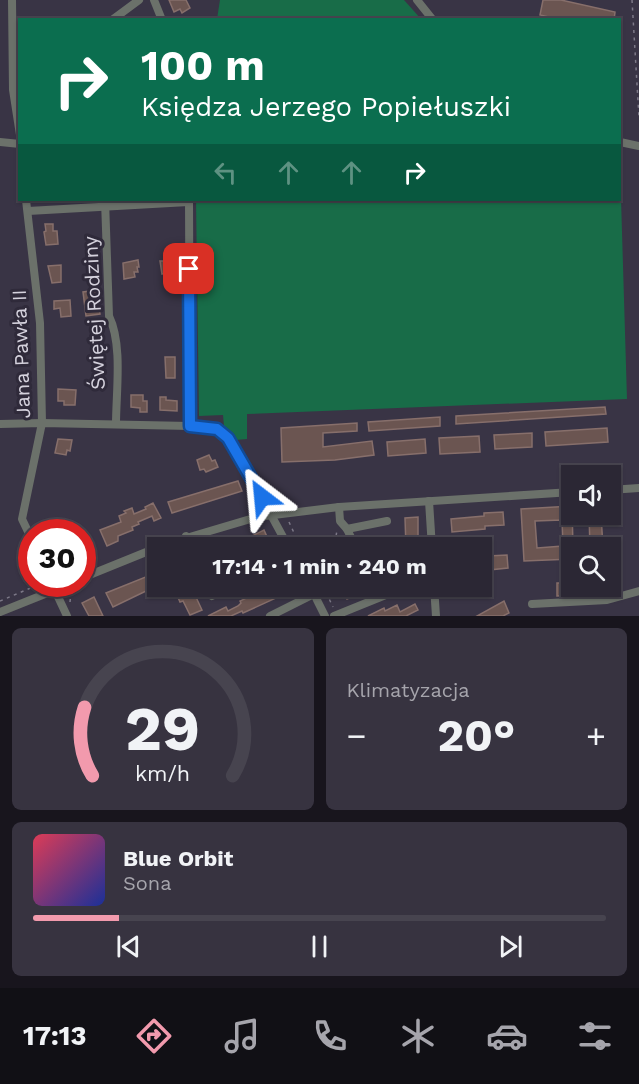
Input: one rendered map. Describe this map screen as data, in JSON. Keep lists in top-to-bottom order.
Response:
{
  "streets": {
    "street": ["Świętej Rodziny", "Jana Pawła II"]
  },
  "page": {
    "turn": ["100 m", "Księdza Jerzego Popiełuszki"],
    "limit": "30",
    "trip": "17:14 · 1 min · 240 m",
    "tile": "Klimatyzacja",
    "heat": ["−", "20°", "+"],
    "song": ["Blue Orbit", "Sona"],
    "tabs": "17:13",
    "gauge": ["29", "km/h"]
  }
}
